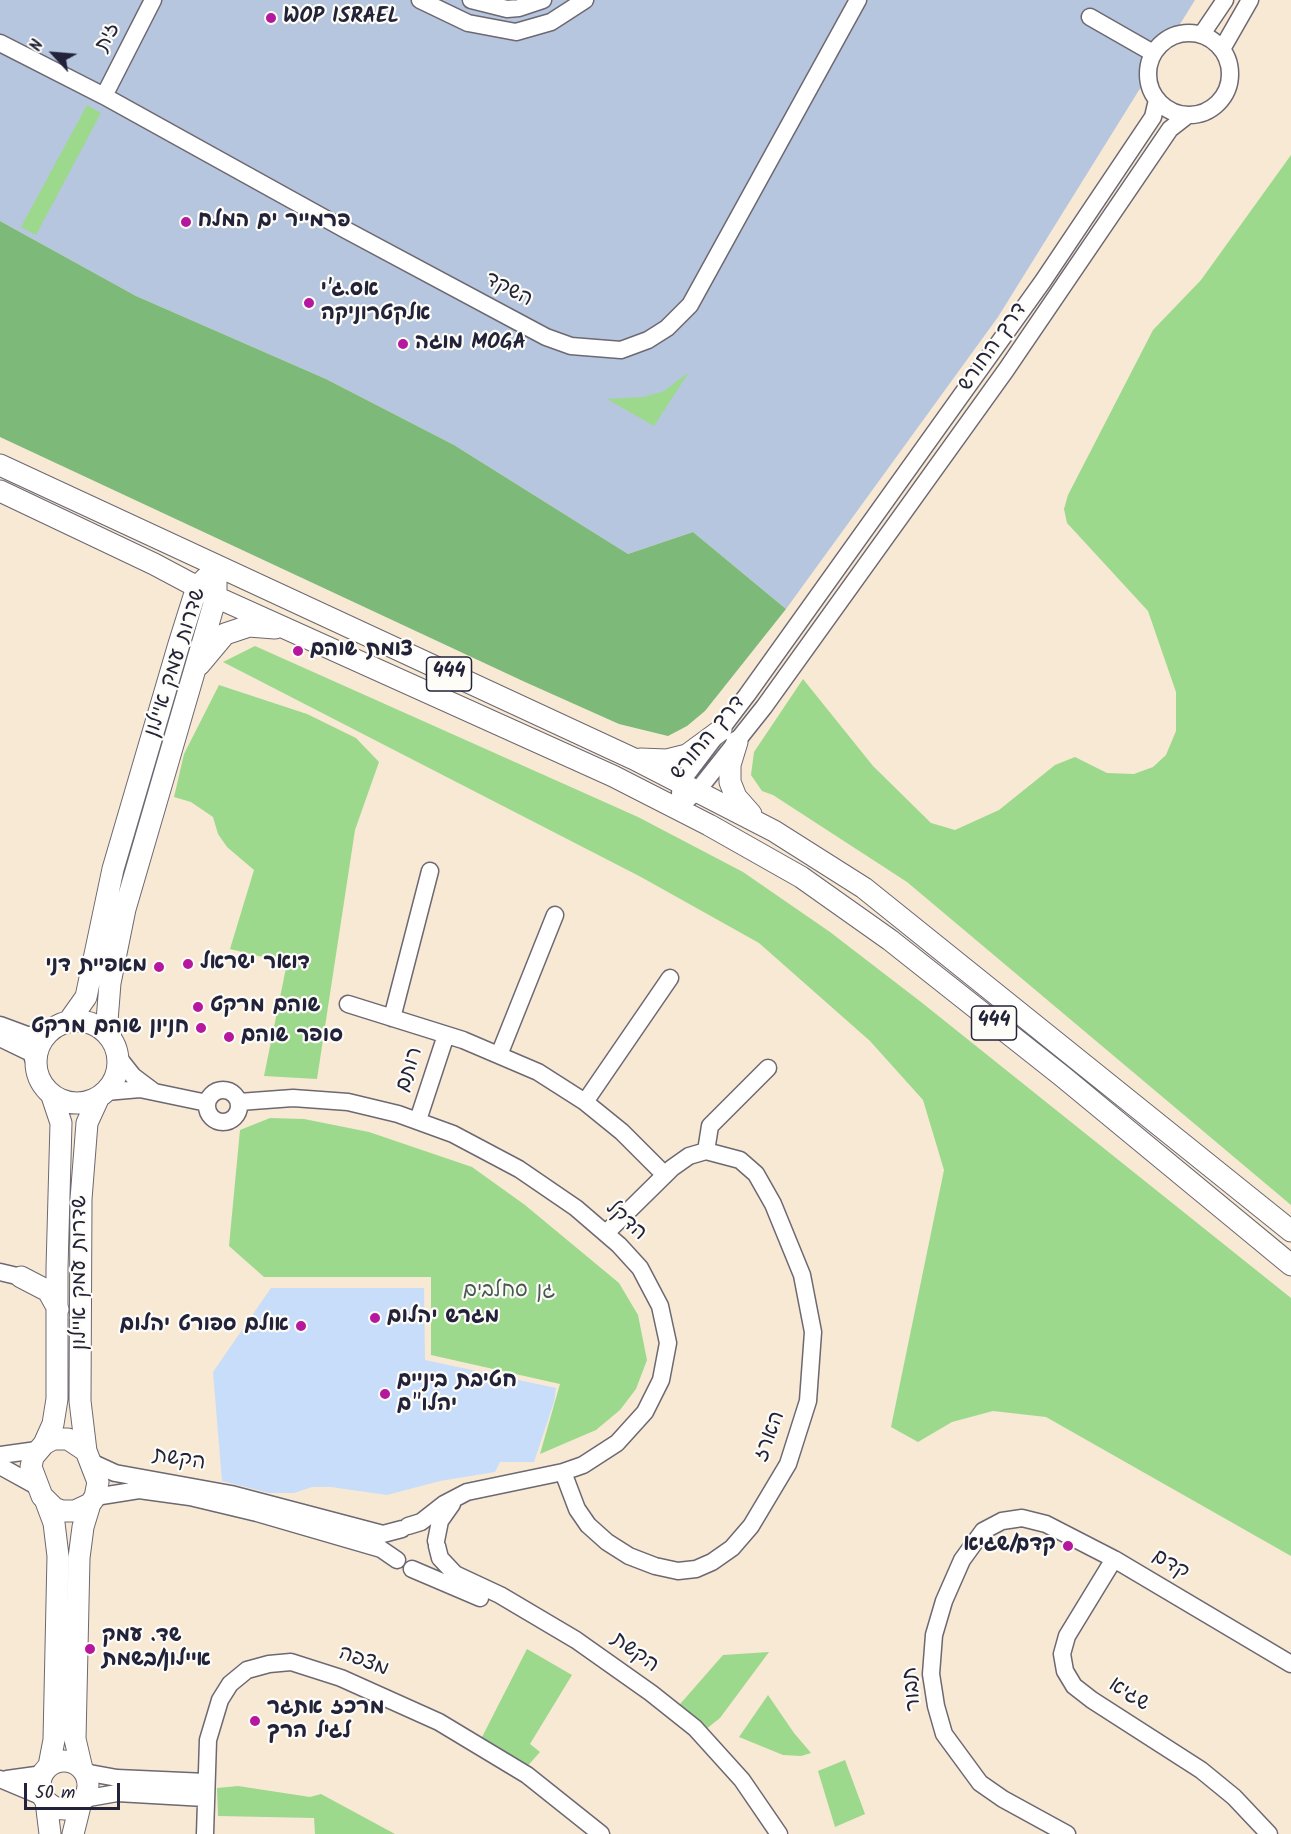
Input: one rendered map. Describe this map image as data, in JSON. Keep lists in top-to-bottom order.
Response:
{
  "streets": {
    "main road": ["שדרות עמק איילון", "444"],
    "street": [
      "זית",
      "השקד",
      "דרך החורש",
      "רותם",
      "הדקל",
      "הארז",
      "הקשת",
      "קדם",
      "מצפה",
      "תבור",
      "שגיא"
    ]
  },
  "crossings": [
    ["זית", "השקד"],
    ["דרך החורש", "444"],
    ["שדרות עמק איילון", "444"],
    ["שדרות עמק איילון", "הקשת"],
    ["רותם", "הדקל"],
    ["הדקל", "הארז"],
    ["הדקל", "הקשת"],
    ["קדם", "תבור"],
    ["קדם", "שגיא"]
  ],
  "parks": ["גן סחלבים"],
  "places": [
    "WOP ISRAEL",
    "פרמייר ים המלח",
    "אס.ג'י אלקטרוניקה",
    "מוגה MOGA",
    "צומת שוהם",
    "דואר ישראל",
    "מאפיית דני",
    "שוהם מרקט",
    "חניון שוהם מרקט",
    "סופר שוהם",
    "מגרש יהלום",
    "אולם ספורט יהלום",
    "חטיבת ביניים יהלו\"ם",
    "קדם/שגיא",
    "שד. עמק איילון/בשמת",
    "מרכז אתגר לגיל הרך"
  ],
  "scale_bar": "50 m",
  "north": "top left"
}
